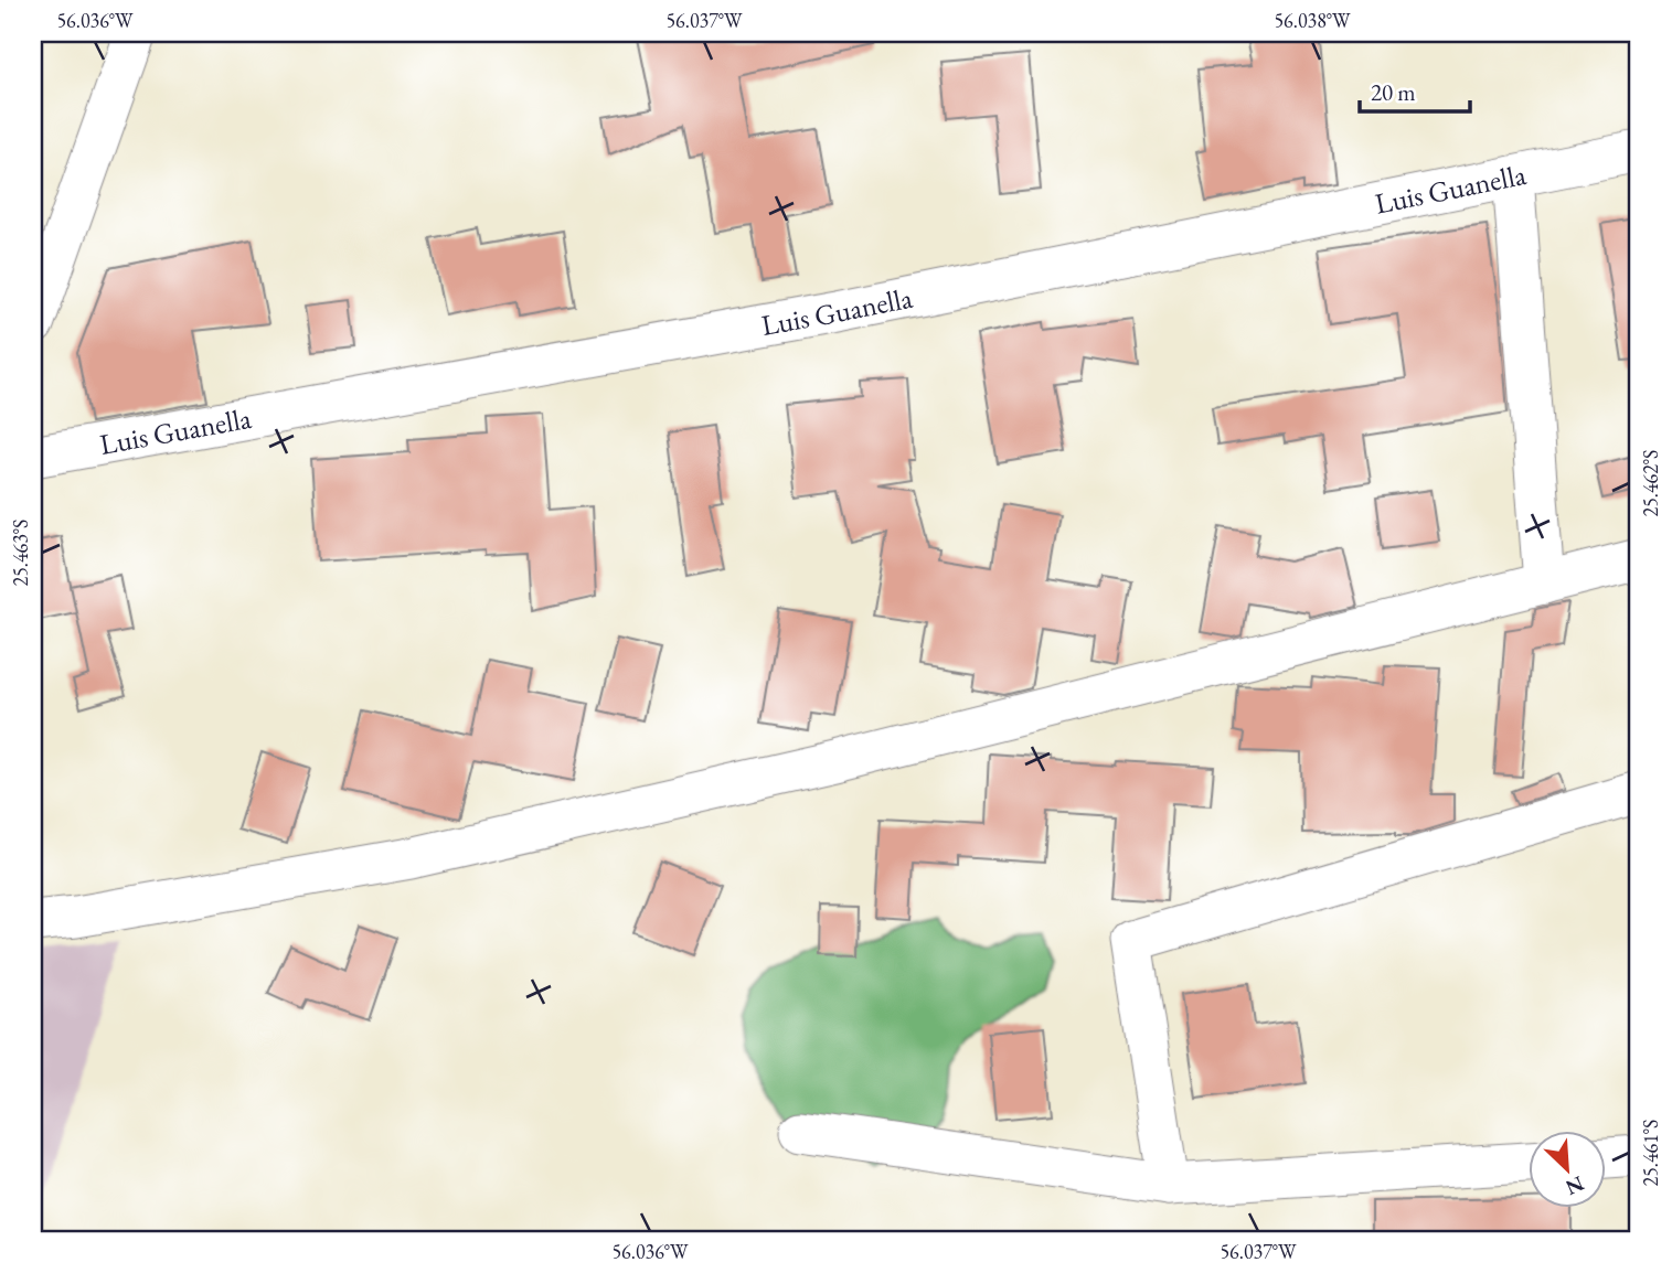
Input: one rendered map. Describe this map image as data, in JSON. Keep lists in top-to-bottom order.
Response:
{
  "streets": {
    "street": ["Luis Guanella"]
  },
  "scale_bar": "20 m",
  "north": "bottom right",
  "coordinates": [
    "56.036°W",
    "56.037°W",
    "56.038°W",
    "25.462°S",
    "25.463°S",
    "25.461°S"
  ]
}
